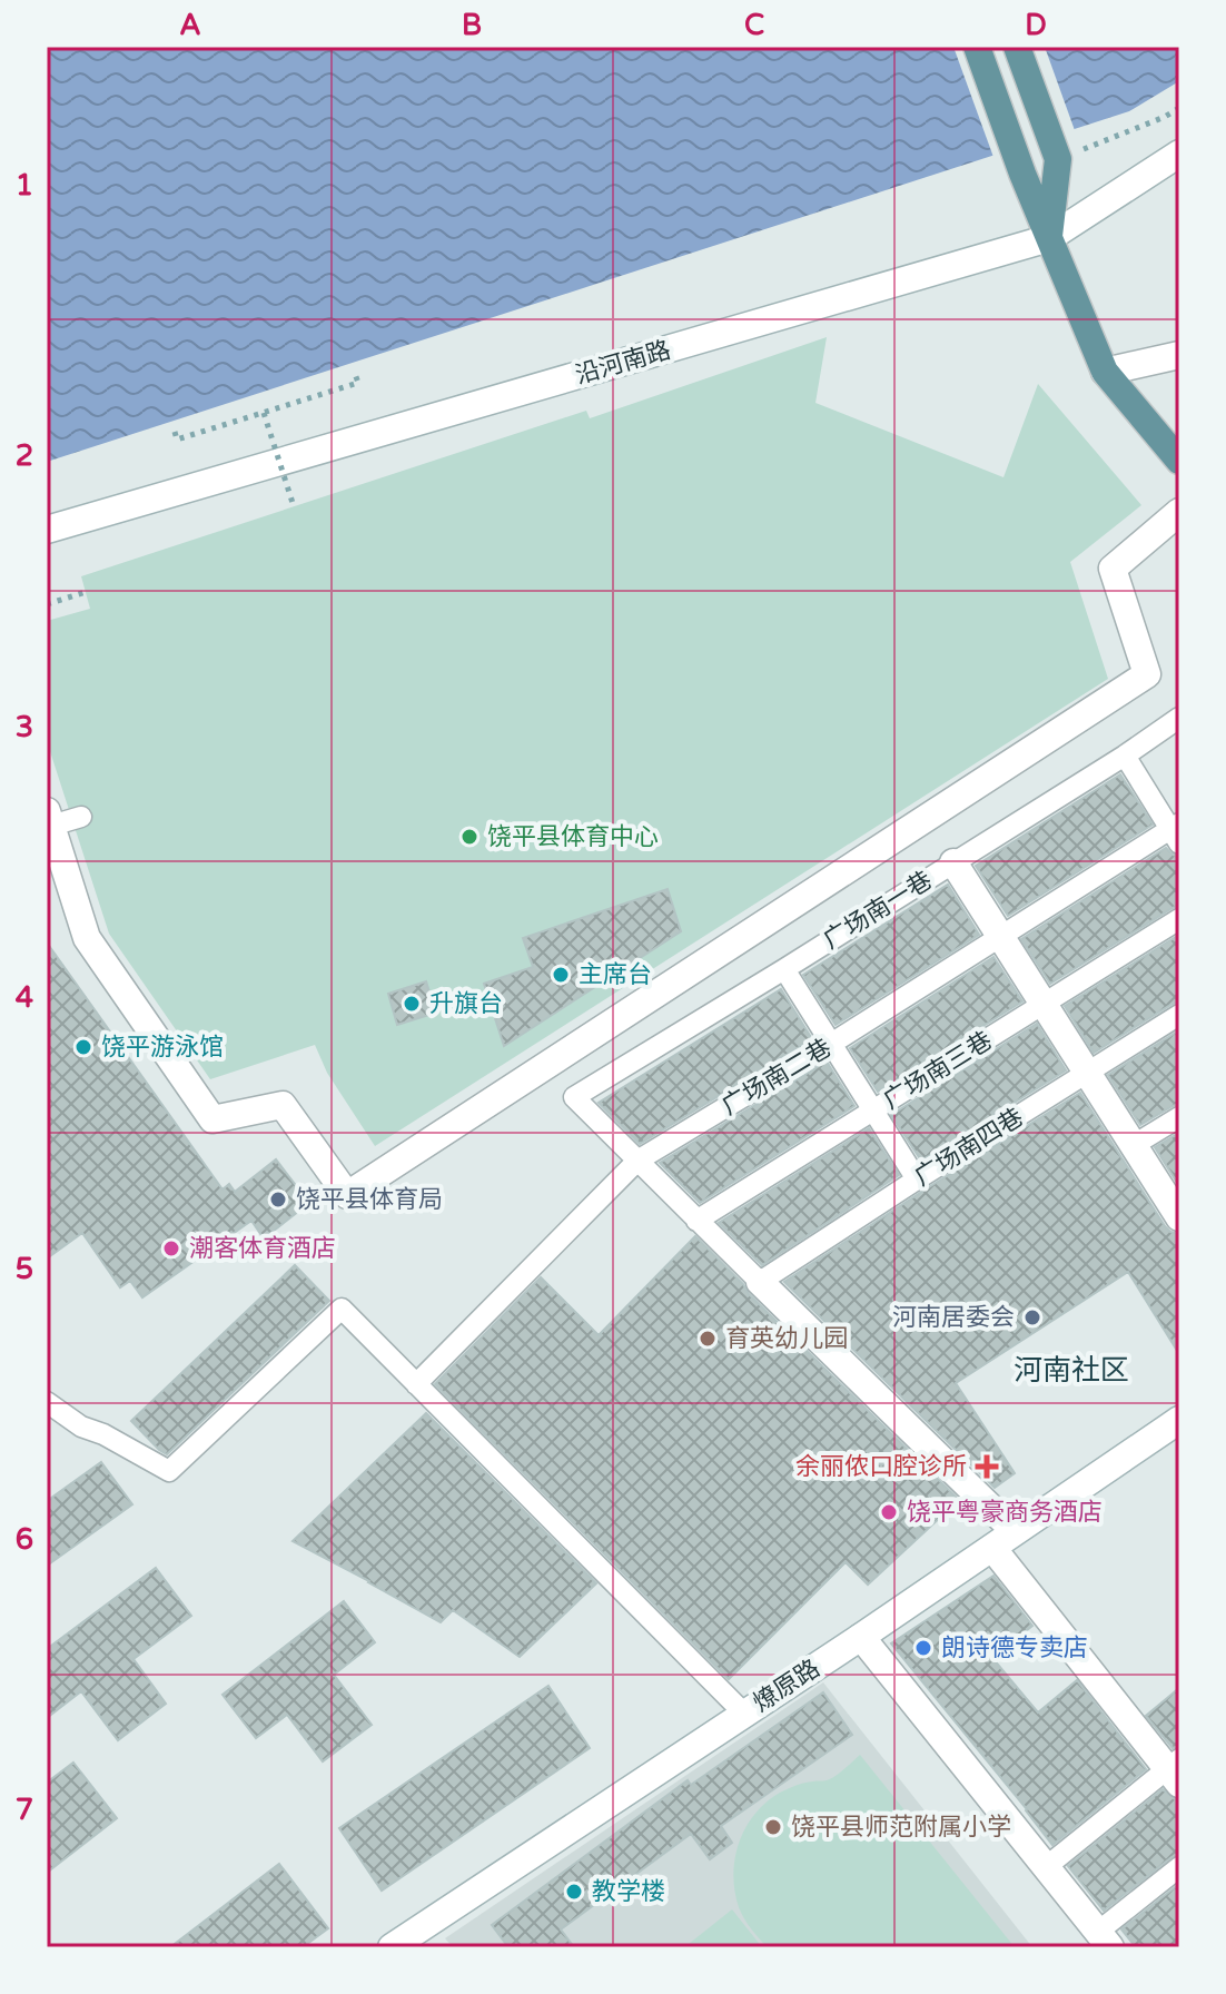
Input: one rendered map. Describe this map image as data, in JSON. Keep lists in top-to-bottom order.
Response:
{
  "streets": {
    "street": ["沿河南路", "燎原路"],
    "lane": [
      "广场南一巷",
      "广场南三巷",
      "广场南二巷",
      "广场南四巷"
    ]
  },
  "crossings": [
    ["广场南一巷", "广场南二巷"]
  ],
  "districts": ["河南社区"],
  "places": {
    "other": [
      "饶平县体育中心",
      "主席台",
      "升旗台",
      "饶平游泳馆",
      "饶平县体育局",
      "潮客体育酒店",
      "河南居委会",
      "育英幼儿园",
      "饶平粤豪商务酒店",
      "朗诗德专卖店",
      "饶平县师范附属小学",
      "教学楼"
    ],
    "health": ["余丽侬口腔诊所"]
  },
  "grid": {
    "columns": [
      "A",
      "B",
      "C",
      "D"
    ],
    "rows": [
      "1",
      "2",
      "3",
      "4",
      "5",
      "6",
      "7"
    ]
  }
}
